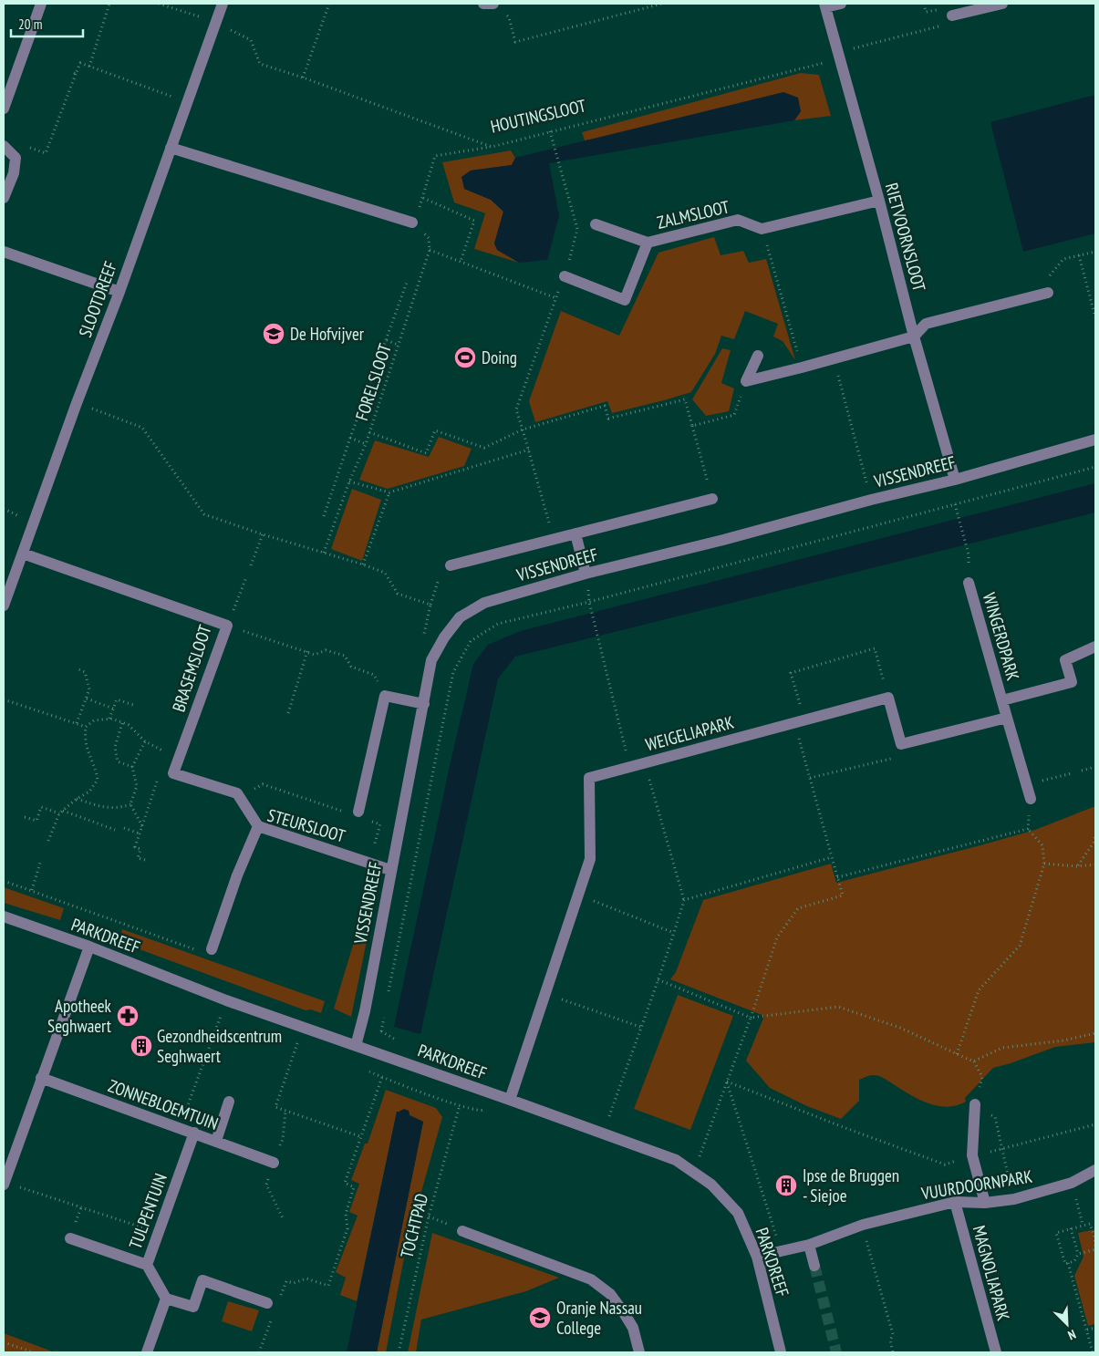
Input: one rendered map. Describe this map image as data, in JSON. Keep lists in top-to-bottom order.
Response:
{
  "streets": {
    "street": [
      "ZALMSLOOT",
      "RIETVOORNSLOOT",
      "SLOOTDREEF",
      "VISSENDREEF",
      "WINGERDPARK",
      "BRASEMSLOOT",
      "WEIGELIAPARK",
      "STEURSLOOT",
      "PARKDREEF",
      "ZONNEBLOEMTUIN",
      "VUURDOORNPARK",
      "TULPENTUIN",
      "MAGNOLIAPARK"
    ],
    "path": ["HOUTINGSLOOT", "FORELSLOOT", "TOCHTPAD"]
  },
  "crossings": [
    ["HOUTINGSLOOT", "RIETVOORNSLOOT"],
    ["HOUTINGSLOOT", "SLOOTDREEF"],
    ["RIETVOORNSLOOT", "VISSENDREEF"],
    ["SLOOTDREEF", "BRASEMSLOOT"],
    ["VISSENDREEF", "STEURSLOOT"],
    ["VISSENDREEF", "PARKDREEF"],
    ["WEIGELIAPARK", "PARKDREEF"],
    ["PARKDREEF", "VUURDOORNPARK"],
    ["ZONNEBLOEMTUIN", "TULPENTUIN"],
    ["VUURDOORNPARK", "MAGNOLIAPARK"]
  ],
  "places": {
    "school or university": ["De Hofvijver", "Oranje Nassau College"],
    "sports": ["Doing"],
    "pharmacy": ["Apotheek Seghwaert"],
    "building": ["Gezondheidscentrum Seghwaert", "Ipse de Bruggen - Siejoe"]
  },
  "scale_bar": "20 m",
  "north": "bottom right"
}
